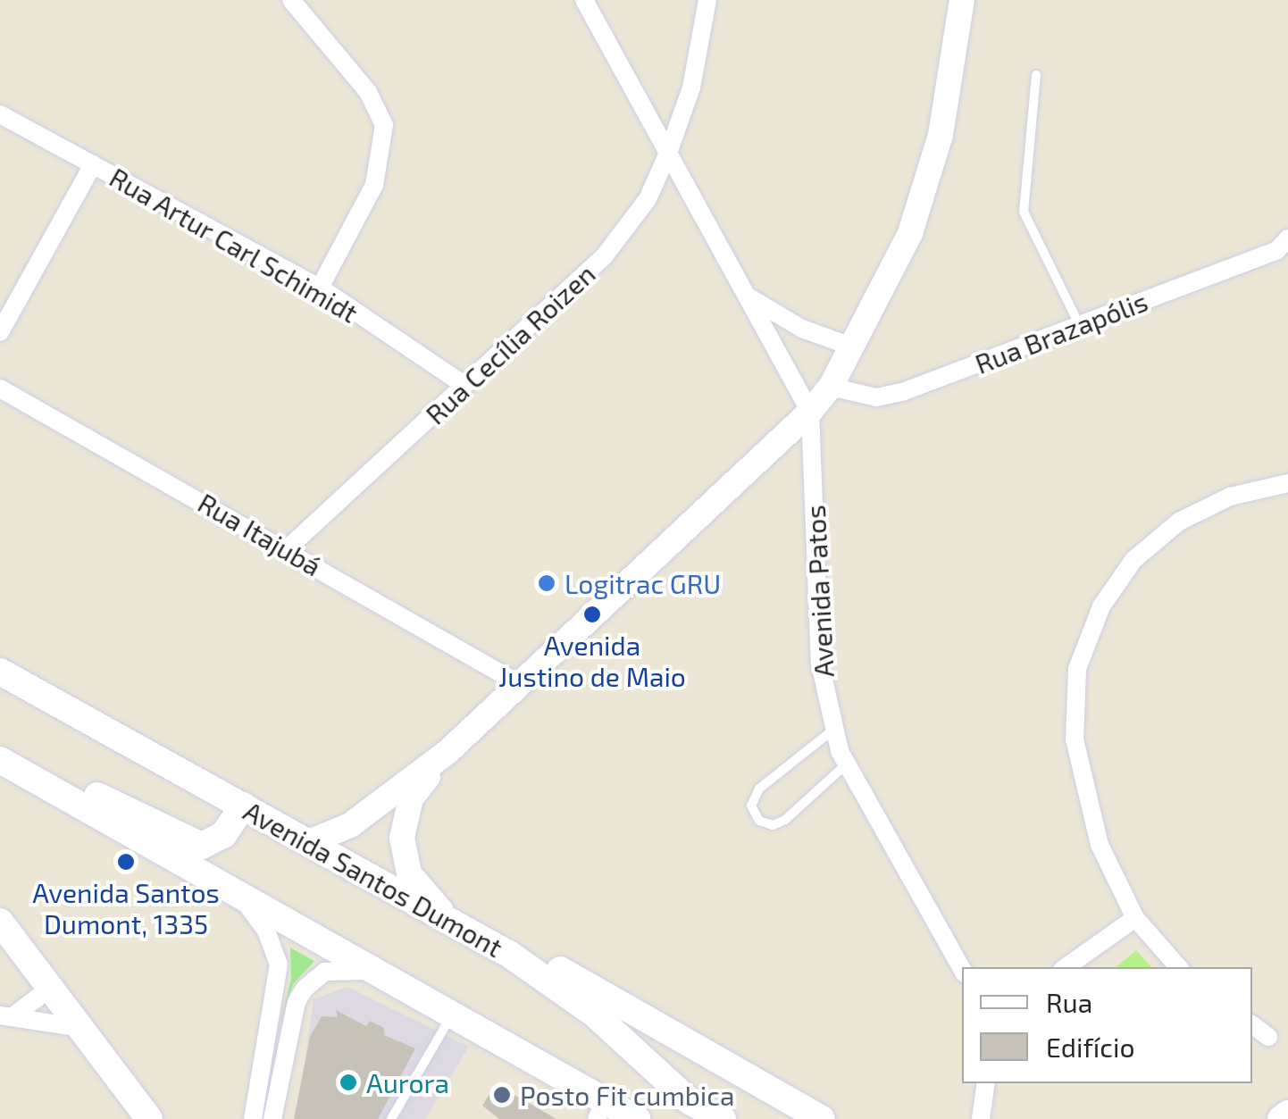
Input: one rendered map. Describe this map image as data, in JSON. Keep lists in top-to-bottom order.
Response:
{
  "streets": {
    "main road": ["Avenida Santos Dumont"],
    "street": [
      "Rua Artur Carl Schimidt",
      "Rua Brazapólis",
      "Rua Cecília Roizen",
      "Rua Itajubá",
      "Avenida Patos"
    ]
  },
  "crossings": [
    ["Rua Artur Carl Schimidt", "Rua Cecília Roizen"],
    ["Rua Cecília Roizen", "Rua Itajubá"],
    ["Rua Cecília Roizen", "Avenida Patos"]
  ],
  "places": [
    "Logitrac GRU",
    "Avenida Justino de Maio",
    "Avenida Santos Dumont, 1335",
    "Aurora",
    "Posto Fit cumbica"
  ],
  "legend": ["Rua", "Edifício"]
}
